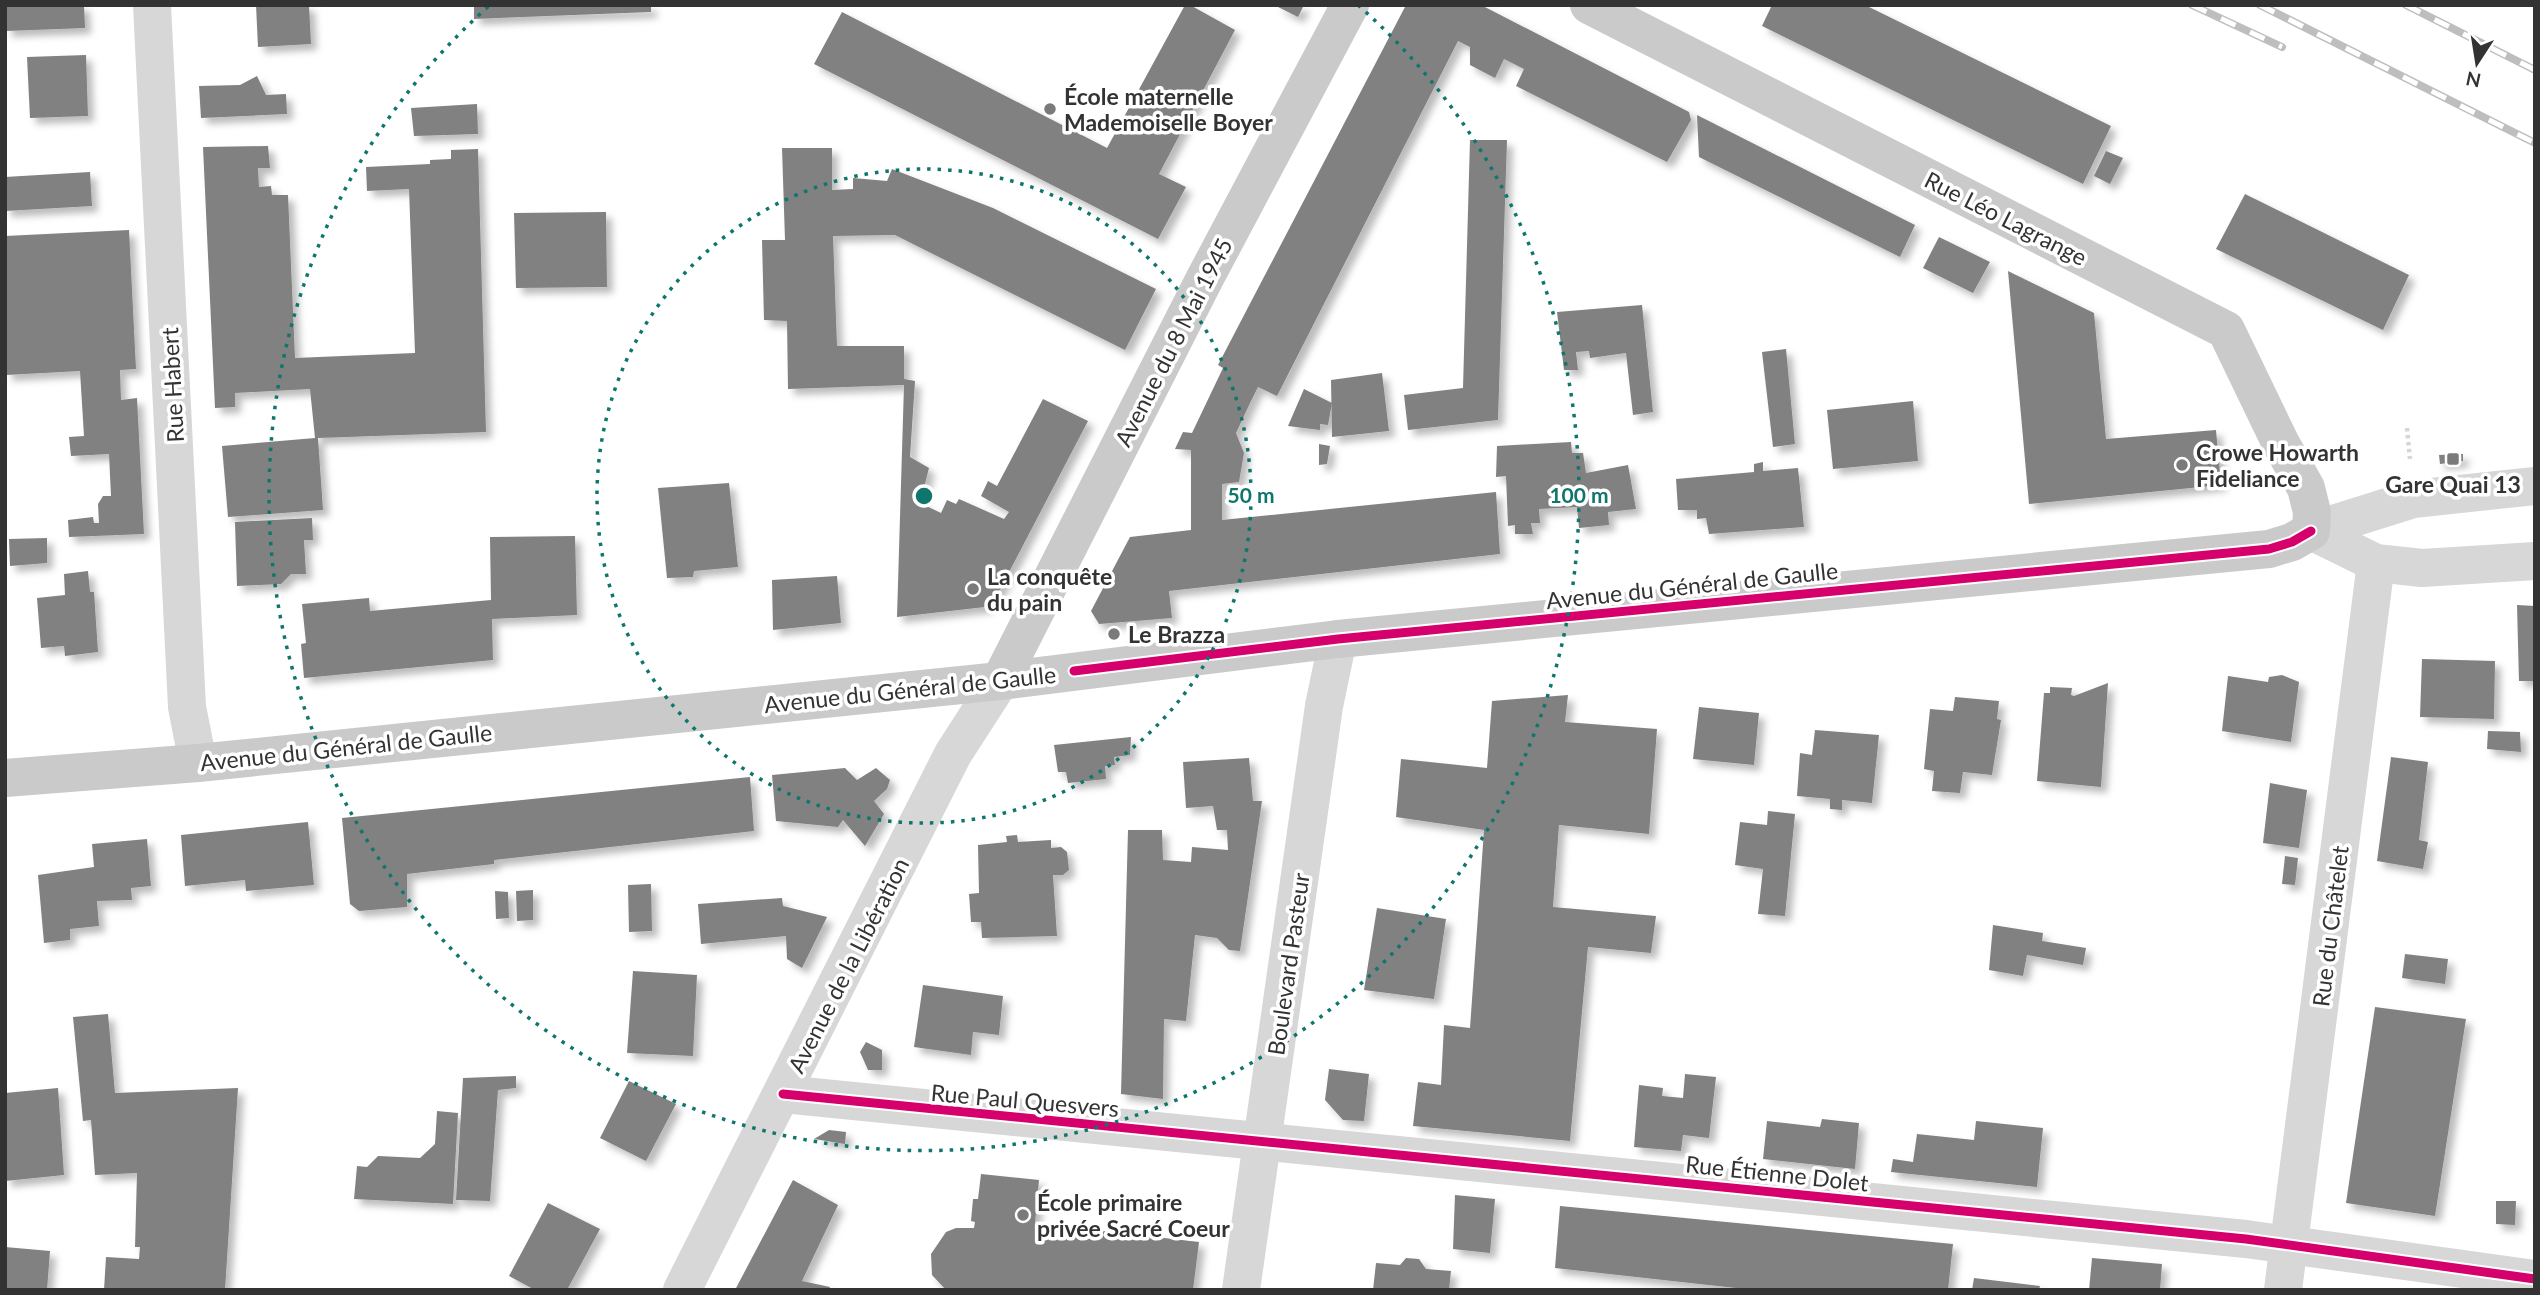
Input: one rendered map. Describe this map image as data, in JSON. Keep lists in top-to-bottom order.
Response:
{
  "streets": {
    "main road": ["Rue Léo Lagrange", "Avenue du 8 Mai 1945", "Avenue du Général de Gaulle"],
    "street": [
      "Rue Habert",
      "Rue du Châtelet",
      "Boulevard Pasteur",
      "Avenue de la Libération",
      "Rue Paul Quesvers",
      "Rue Étienne Dolet"
    ]
  },
  "crossings": [
    ["Rue Léo Lagrange", "Avenue du Général de Gaulle"],
    ["Avenue du 8 Mai 1945", "Avenue du Général de Gaulle"],
    ["Avenue du 8 Mai 1945", "Avenue de la Libération"],
    ["Rue Habert", "Avenue du Général de Gaulle"],
    ["Avenue du Général de Gaulle", "Boulevard Pasteur"],
    ["Avenue du Général de Gaulle", "Avenue de la Libération"],
    ["Rue du Châtelet", "Rue Étienne Dolet"],
    ["Boulevard Pasteur", "Rue Paul Quesvers"],
    ["Boulevard Pasteur", "Rue Étienne Dolet"],
    ["Avenue de la Libération", "Rue Paul Quesvers"],
    ["Rue Paul Quesvers", "Rue Étienne Dolet"]
  ],
  "places": {
    "other": [
      "École maternelle Mademoiselle Boyer",
      "Crowe Howarth Fideliance",
      "La conquête du pain",
      "Le Brazza",
      "École primaire privée Sacré Coeur"
    ],
    "transit": ["Gare Quai 13"]
  },
  "north": "bottom",
  "rings": ["50 m", "100 m"]
}
